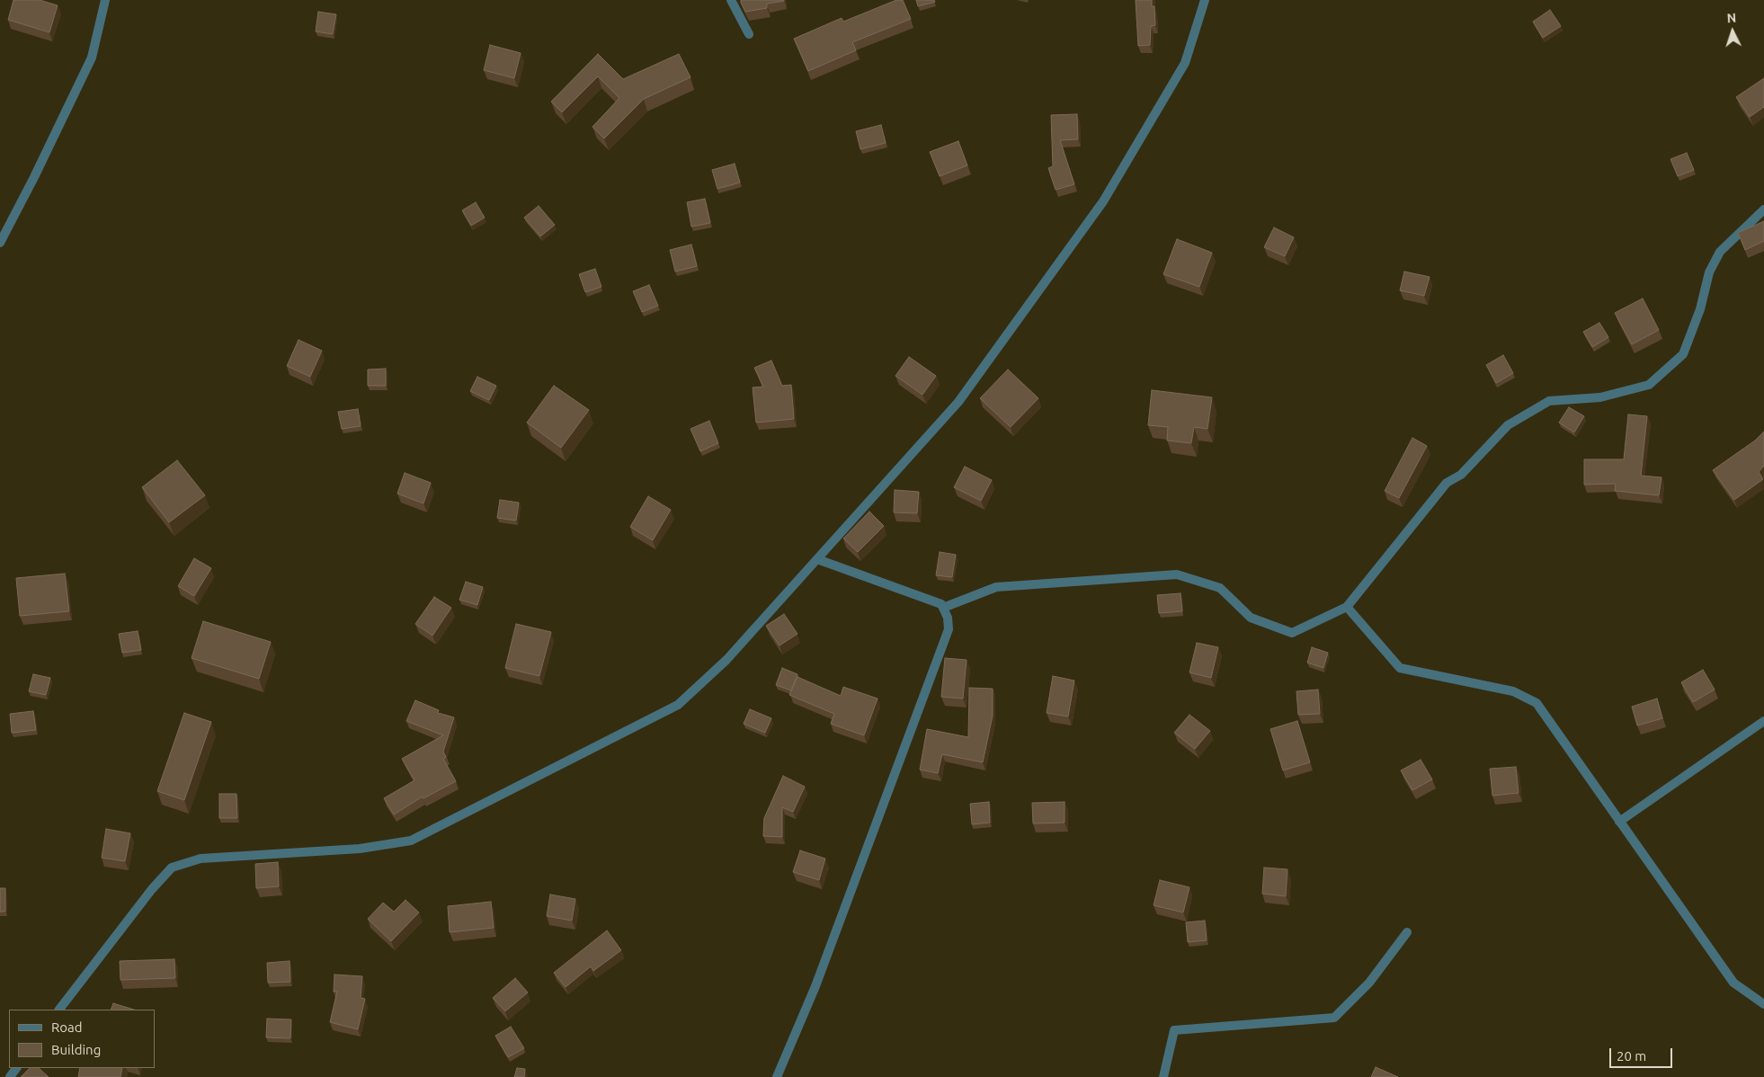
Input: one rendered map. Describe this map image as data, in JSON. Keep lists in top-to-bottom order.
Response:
{
  "legend": ["Road", "Building"],
  "scale_bar": "20 m",
  "north": "top"
}
